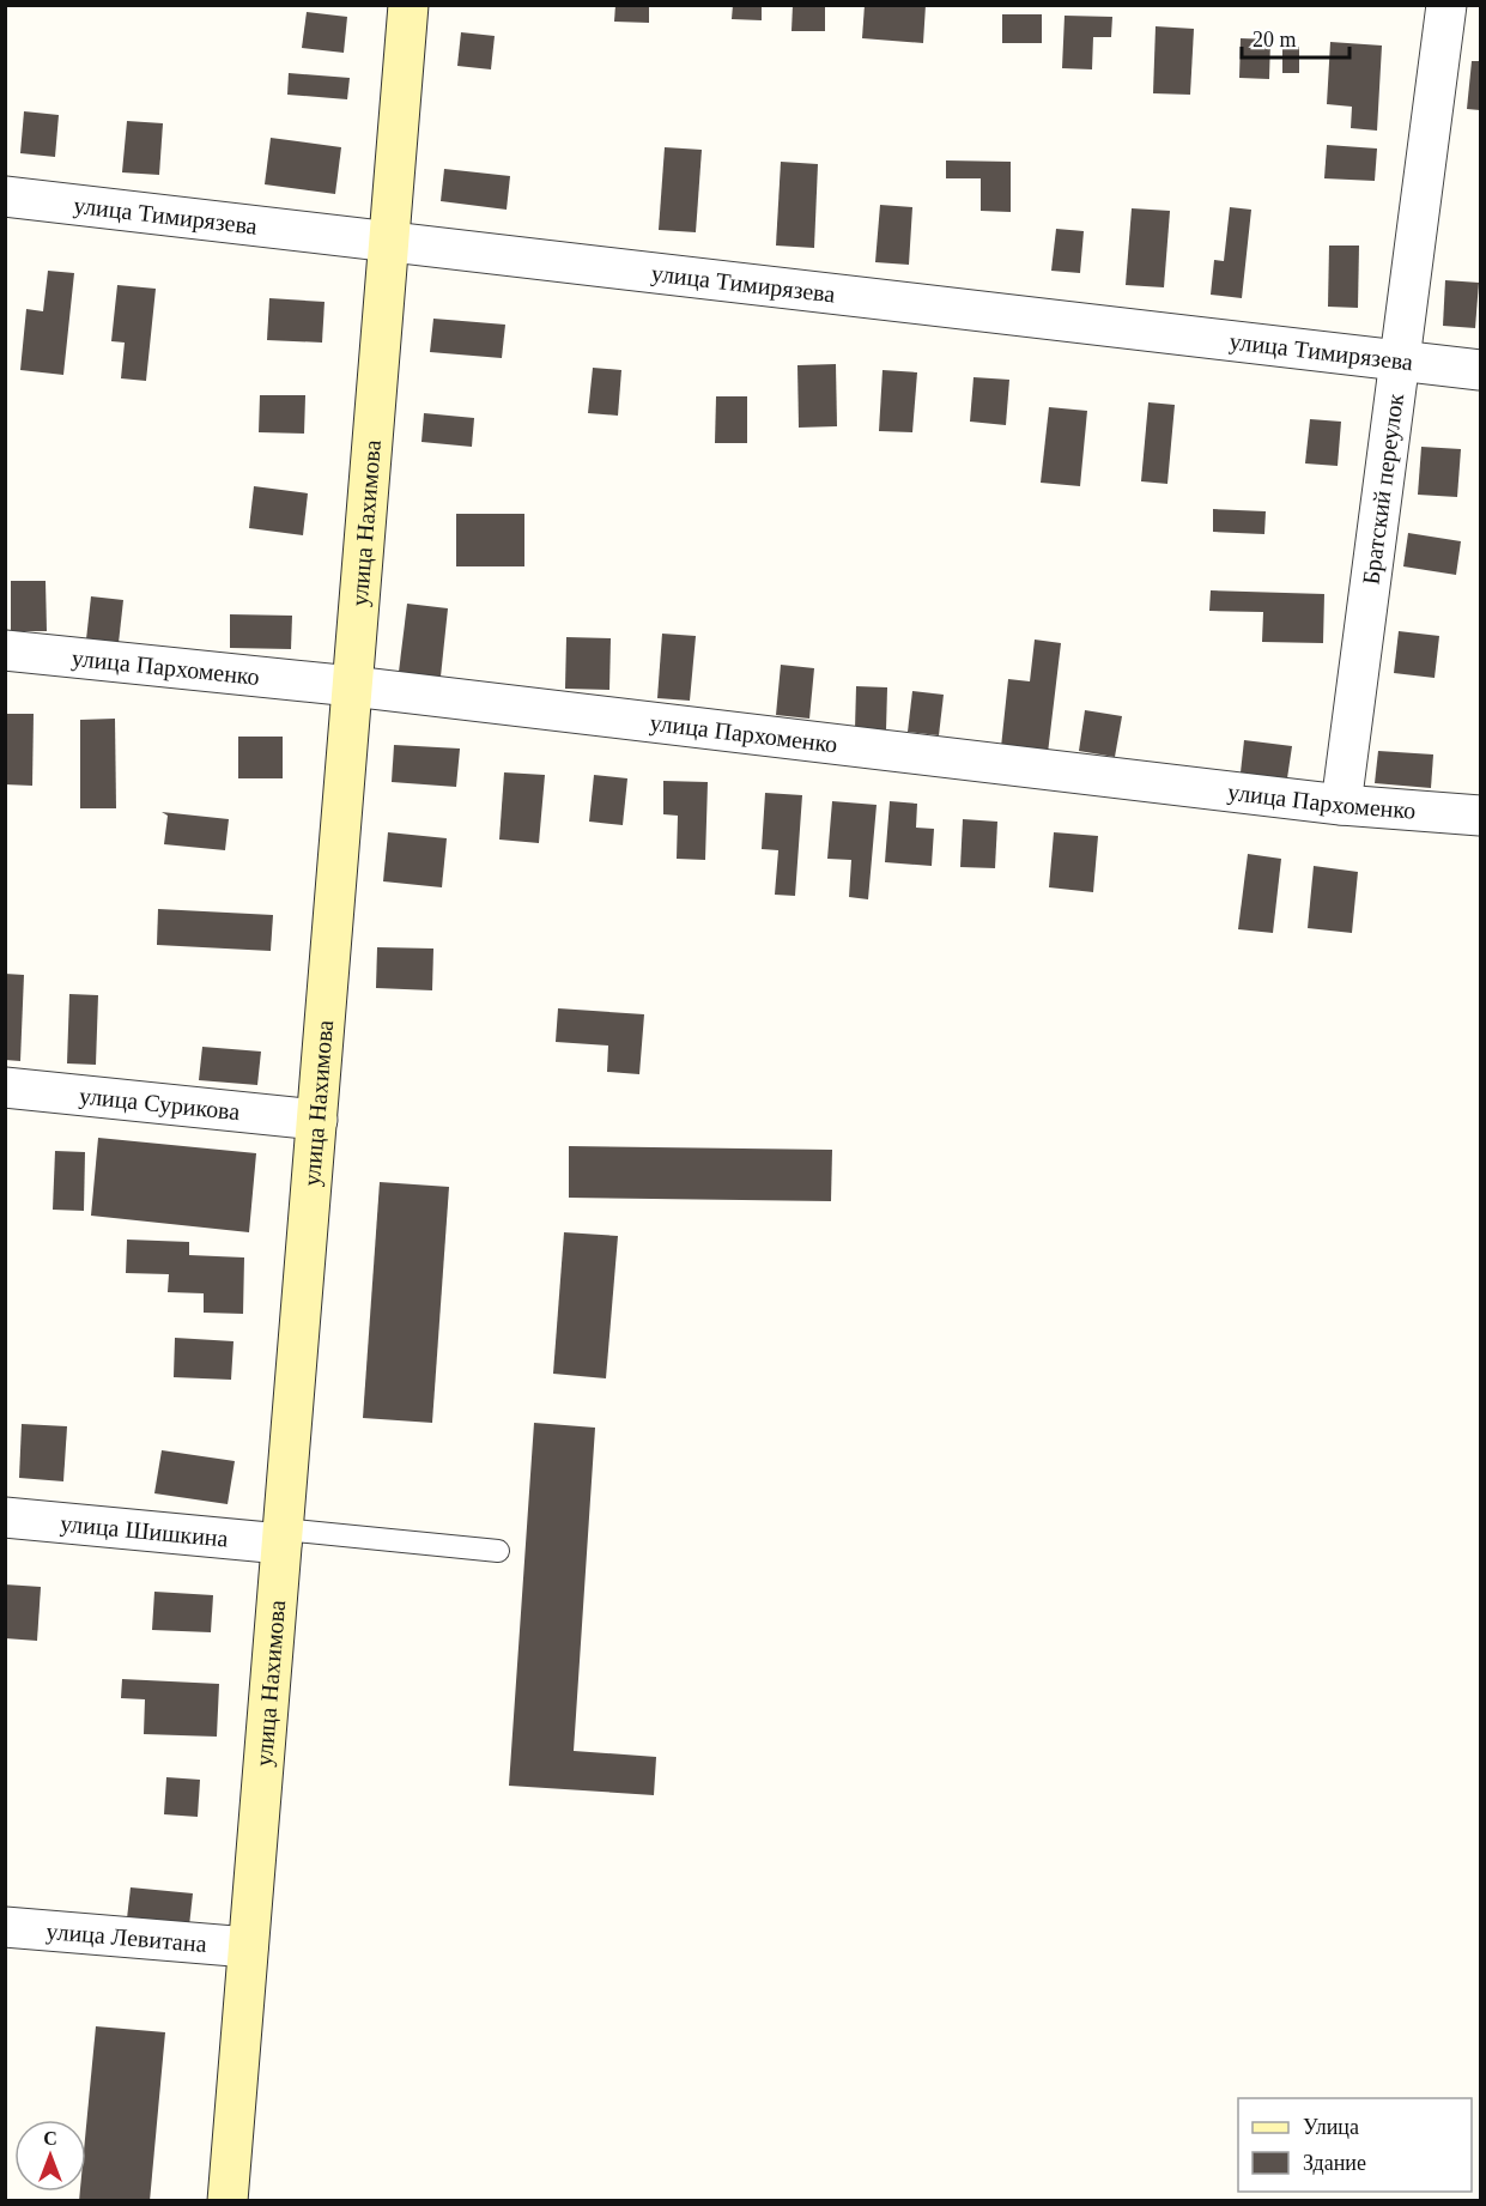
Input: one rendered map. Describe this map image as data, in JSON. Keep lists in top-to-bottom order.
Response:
{
  "streets": {
    "street": [
      "улица Тимирязева",
      "Братский переулок",
      "улица Нахимова",
      "улица Пархоменко",
      "улица Сурикова",
      "улица Шишкина",
      "улица Левитана"
    ]
  },
  "crossings": [
    ["улица Тимирязева", "Братский переулок"],
    ["улица Тимирязева", "улица Нахимова"],
    ["Братский переулок", "улица Пархоменко"],
    ["улица Нахимова", "улица Пархоменко"],
    ["улица Нахимова", "улица Сурикова"],
    ["улица Нахимова", "улица Шишкина"],
    ["улица Нахимова", "улица Левитана"]
  ],
  "legend": ["Улица", "Здание"],
  "scale_bar": "20 m",
  "north": "top"
}
